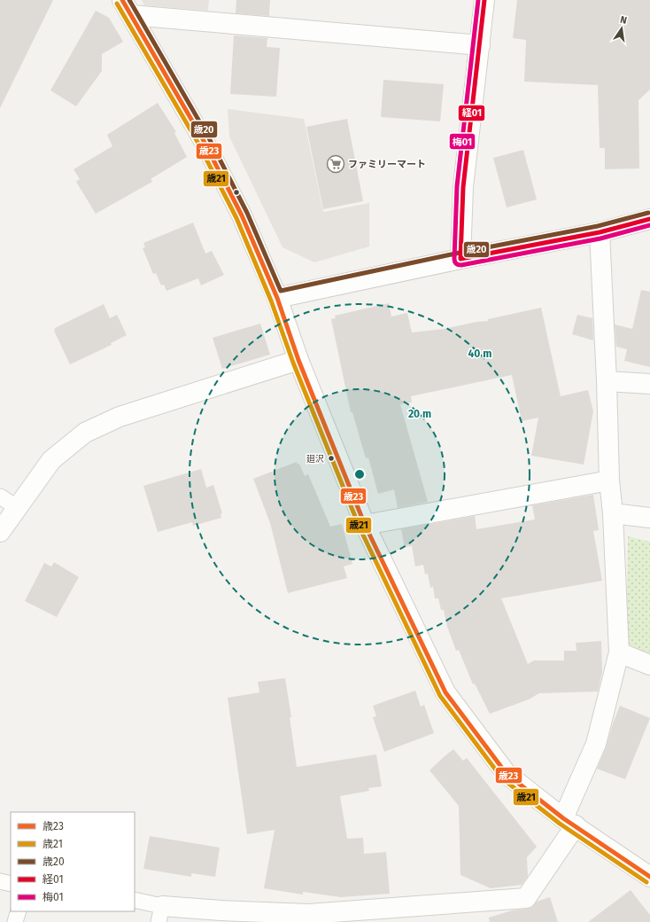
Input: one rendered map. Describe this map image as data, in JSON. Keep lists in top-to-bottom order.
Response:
{
  "places": {
    "supermarket": ["ファミリーマート"],
    "other": ["廻沢"]
  },
  "lines": [
    "transit line 歳23",
    "transit line 歳20",
    "transit line 経01",
    "transit line 梅01",
    "transit line 歳21"
  ],
  "legend": [
    "歳23",
    "歳21",
    "歳20",
    "経01",
    "梅01"
  ],
  "north": "top",
  "rings": ["40 m", "20 m"]
}
